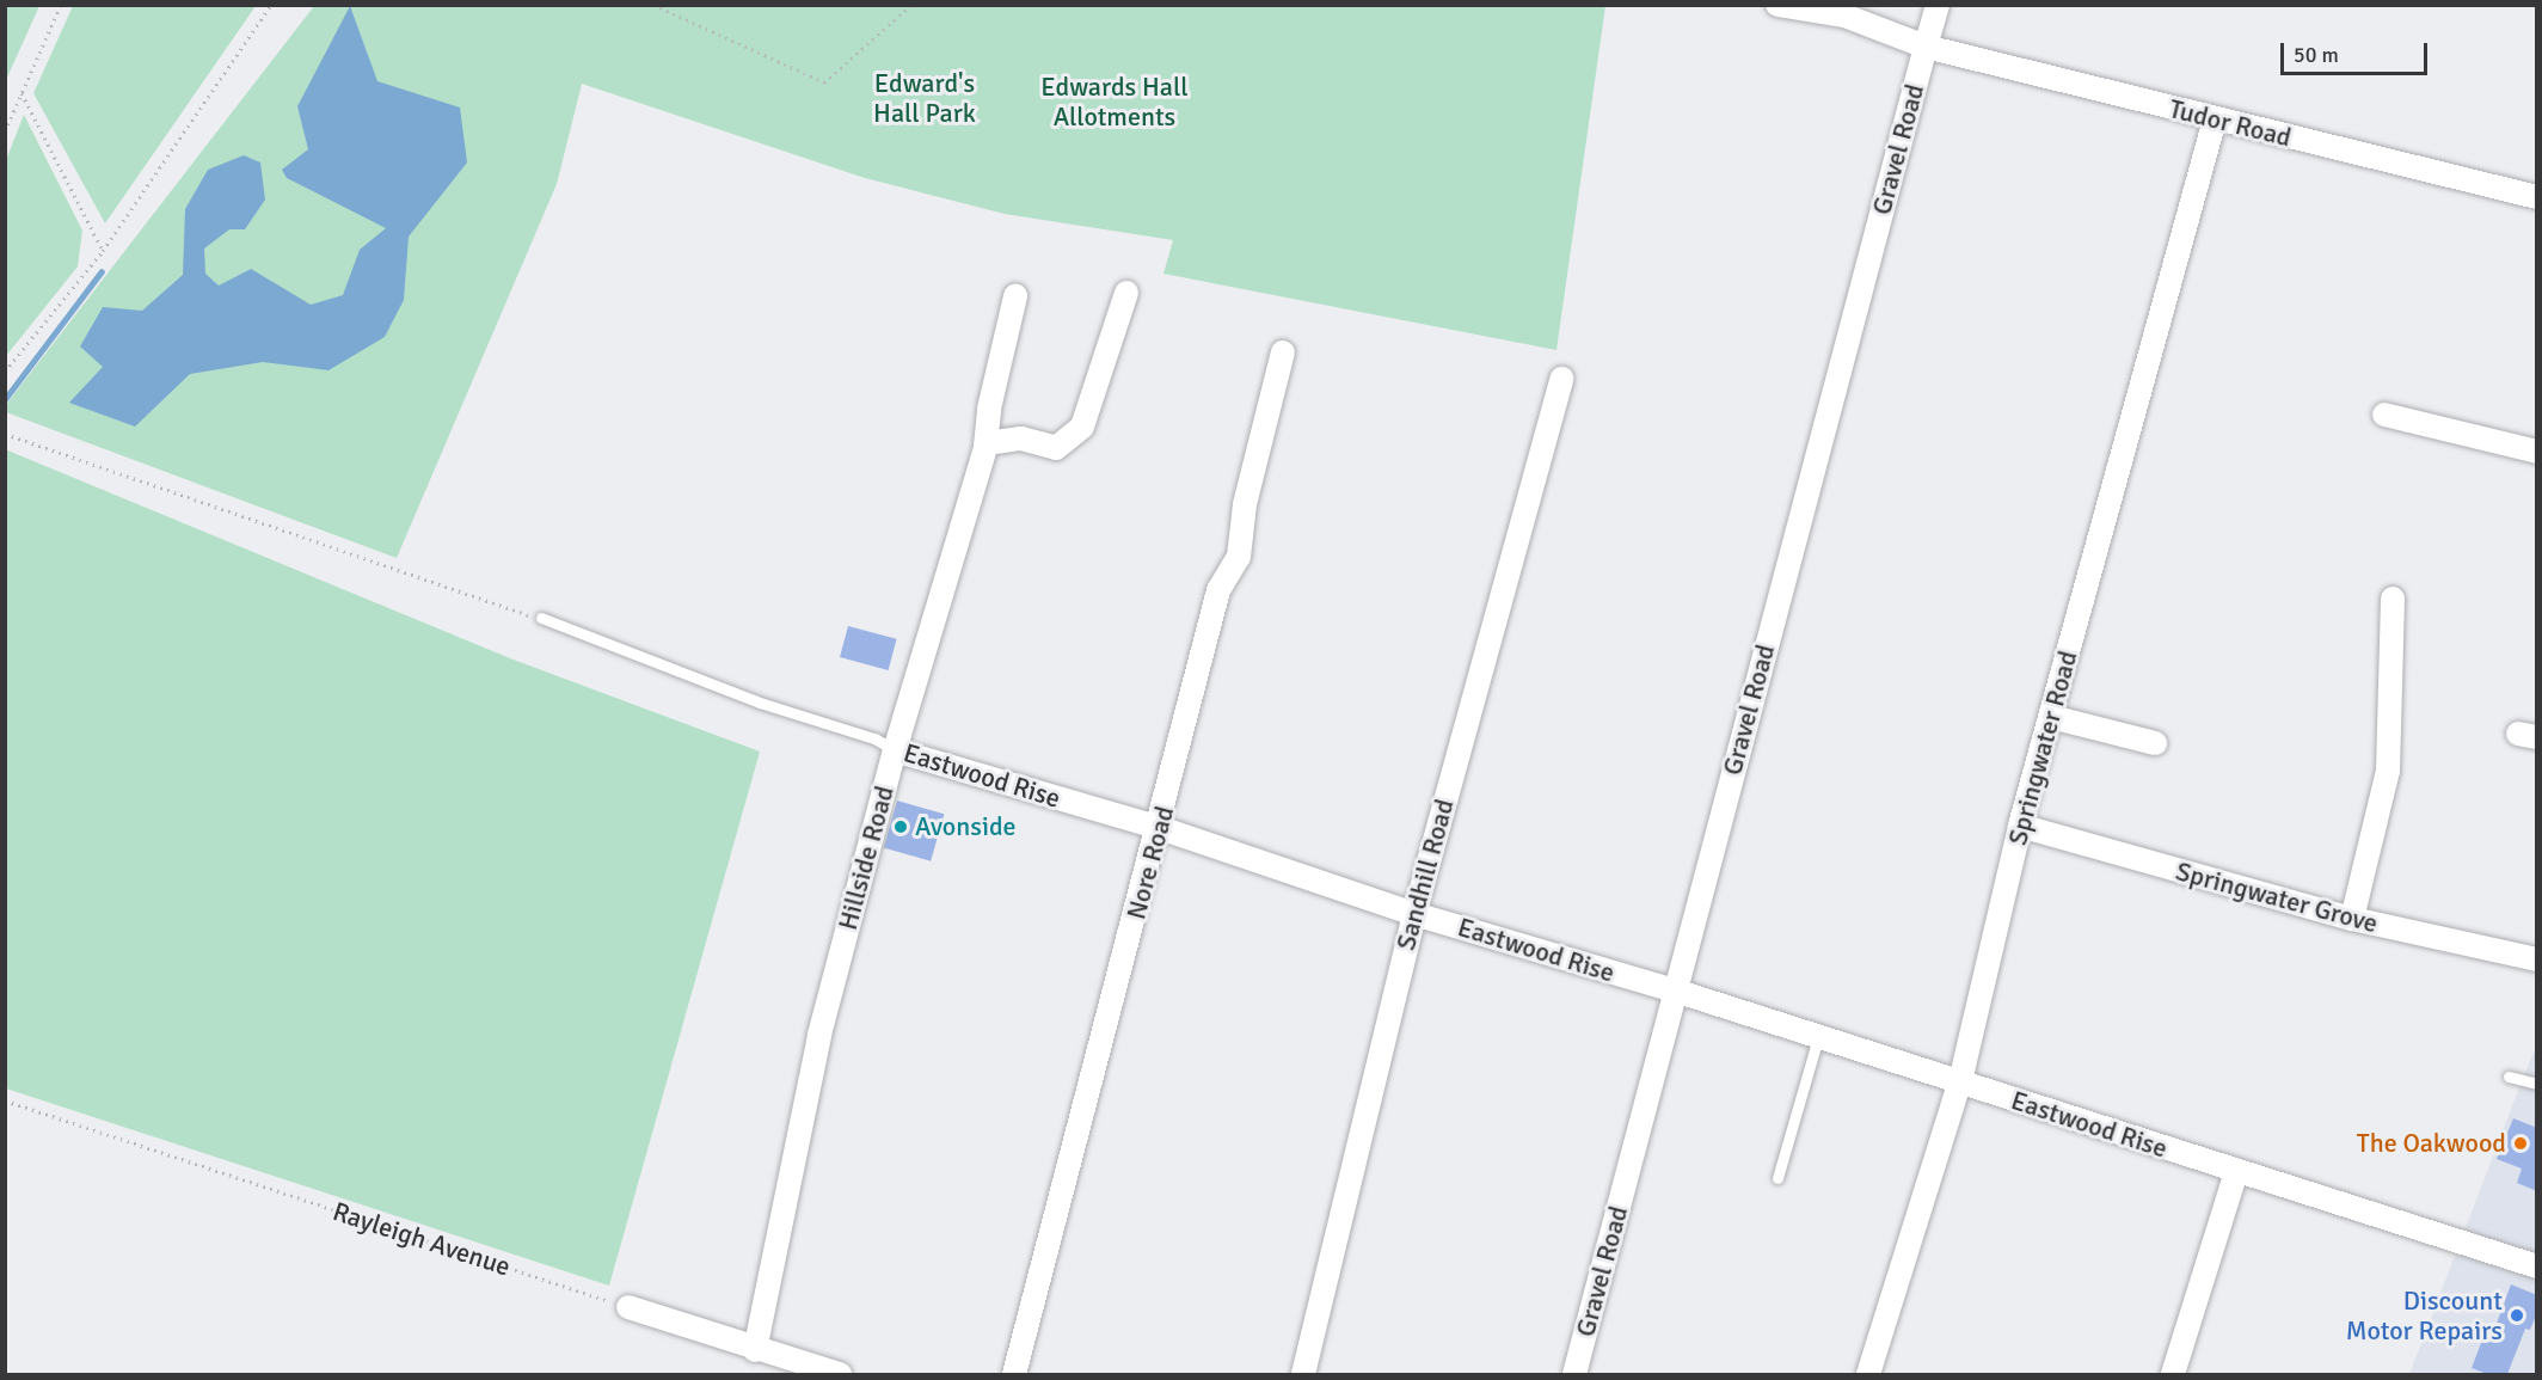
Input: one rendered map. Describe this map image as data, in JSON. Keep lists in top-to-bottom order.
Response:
{
  "streets": {
    "street": [
      "Tudor Road",
      "Gravel Road",
      "Springwater Road",
      "Eastwood Rise",
      "Hillside Road",
      "Nore Road",
      "Sandhill Road",
      "Springwater Grove"
    ],
    "path": ["Rayleigh Avenue"]
  },
  "crossings": [
    ["Tudor Road", "Gravel Road"],
    ["Tudor Road", "Springwater Road"],
    ["Gravel Road", "Eastwood Rise"],
    ["Springwater Road", "Eastwood Rise"],
    ["Springwater Road", "Springwater Grove"],
    ["Eastwood Rise", "Hillside Road"],
    ["Eastwood Rise", "Nore Road"],
    ["Eastwood Rise", "Sandhill Road"]
  ],
  "parks": ["Edward's Hall Park", "Edwards Hall Allotments"],
  "places": ["Avonside", "The Oakwood", "Discount Motor Repairs"],
  "scale_bar": "50 m"
}
